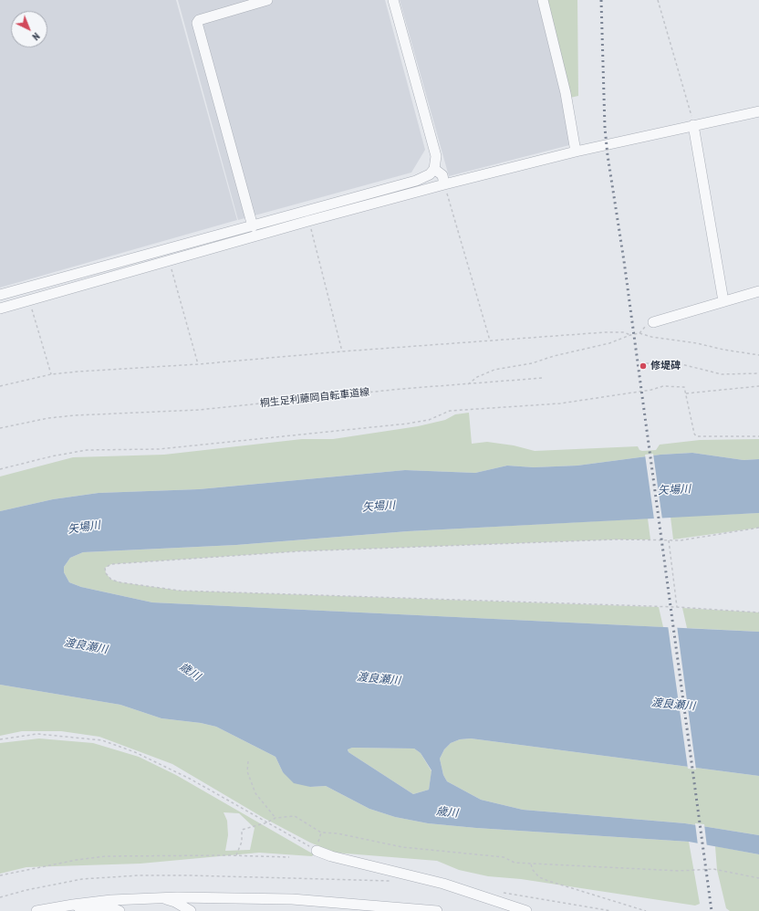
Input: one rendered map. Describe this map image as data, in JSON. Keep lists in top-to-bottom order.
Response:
{
  "streets": {
    "path": ["桐生足利藤岡自転車道線"]
  },
  "water": ["矢場川", "渡良瀬川", "歳川"],
  "places": ["修堤碑"],
  "north": "bottom right"
}
